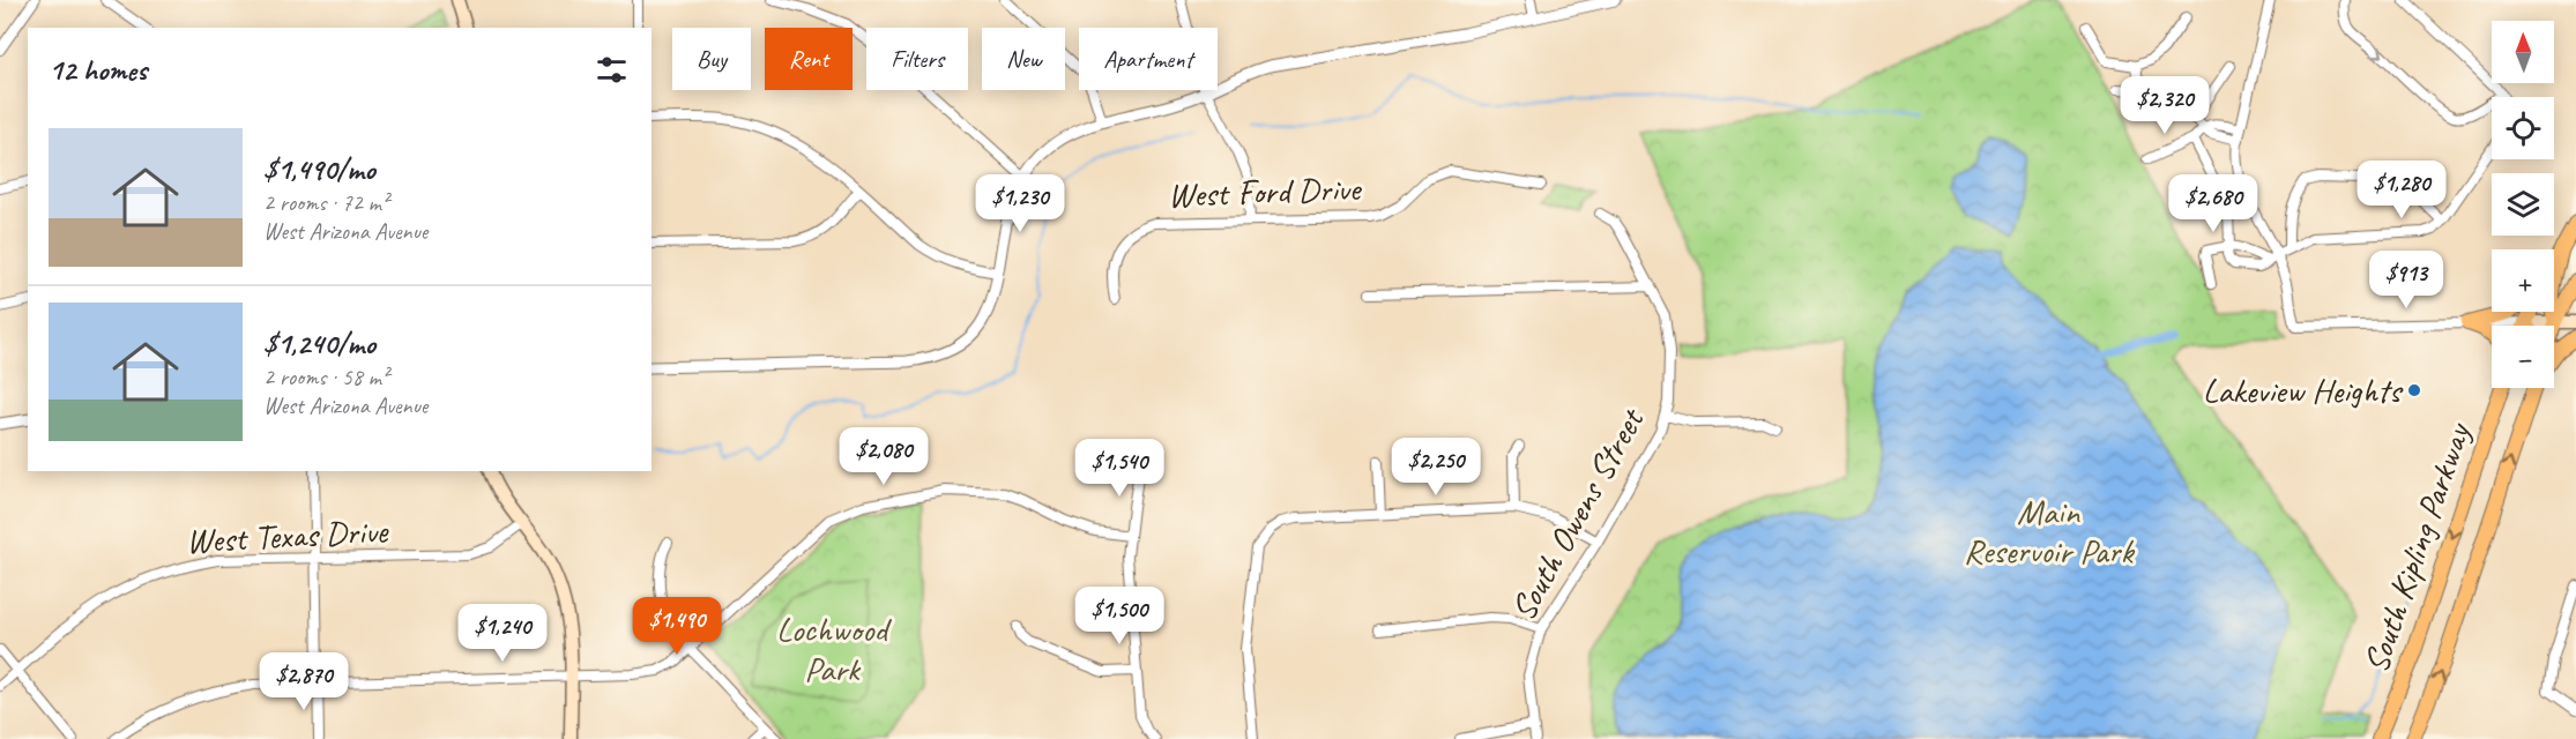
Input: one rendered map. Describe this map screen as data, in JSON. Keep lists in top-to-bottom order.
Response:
{
  "streets": {
    "main road": ["South Kipling Parkway"],
    "street": ["West Ford Drive", "South Owens Street", "West Texas Drive"]
  },
  "parks": ["Main Reservoir Park", "Lochwood Park"],
  "places": ["Lakeview Heights"],
  "north": "top",
  "page": {
    "map_buttons": ["+", "−"],
    "chip": [
      "Buy",
      "Rent",
      "Filters",
      "New",
      "Apartment"
    ],
    "heading": "12 homes",
    "price": [
      "$2,320",
      "$1,280",
      "$1,230",
      "$2,680",
      "$913",
      "$2,080",
      "$2,250",
      "$1,540",
      "$1,500",
      "$1,490",
      "$1,240",
      "$2,870"
    ],
    "list": [
      {
        "name": "$1,490/mo",
        "note": "2 rooms · 72 m² · West Arizona Avenue"
      },
      {
        "name": "$1,240/mo",
        "note": "2 rooms · 58 m² · West Arizona Avenue"
      }
    ]
  }
}
